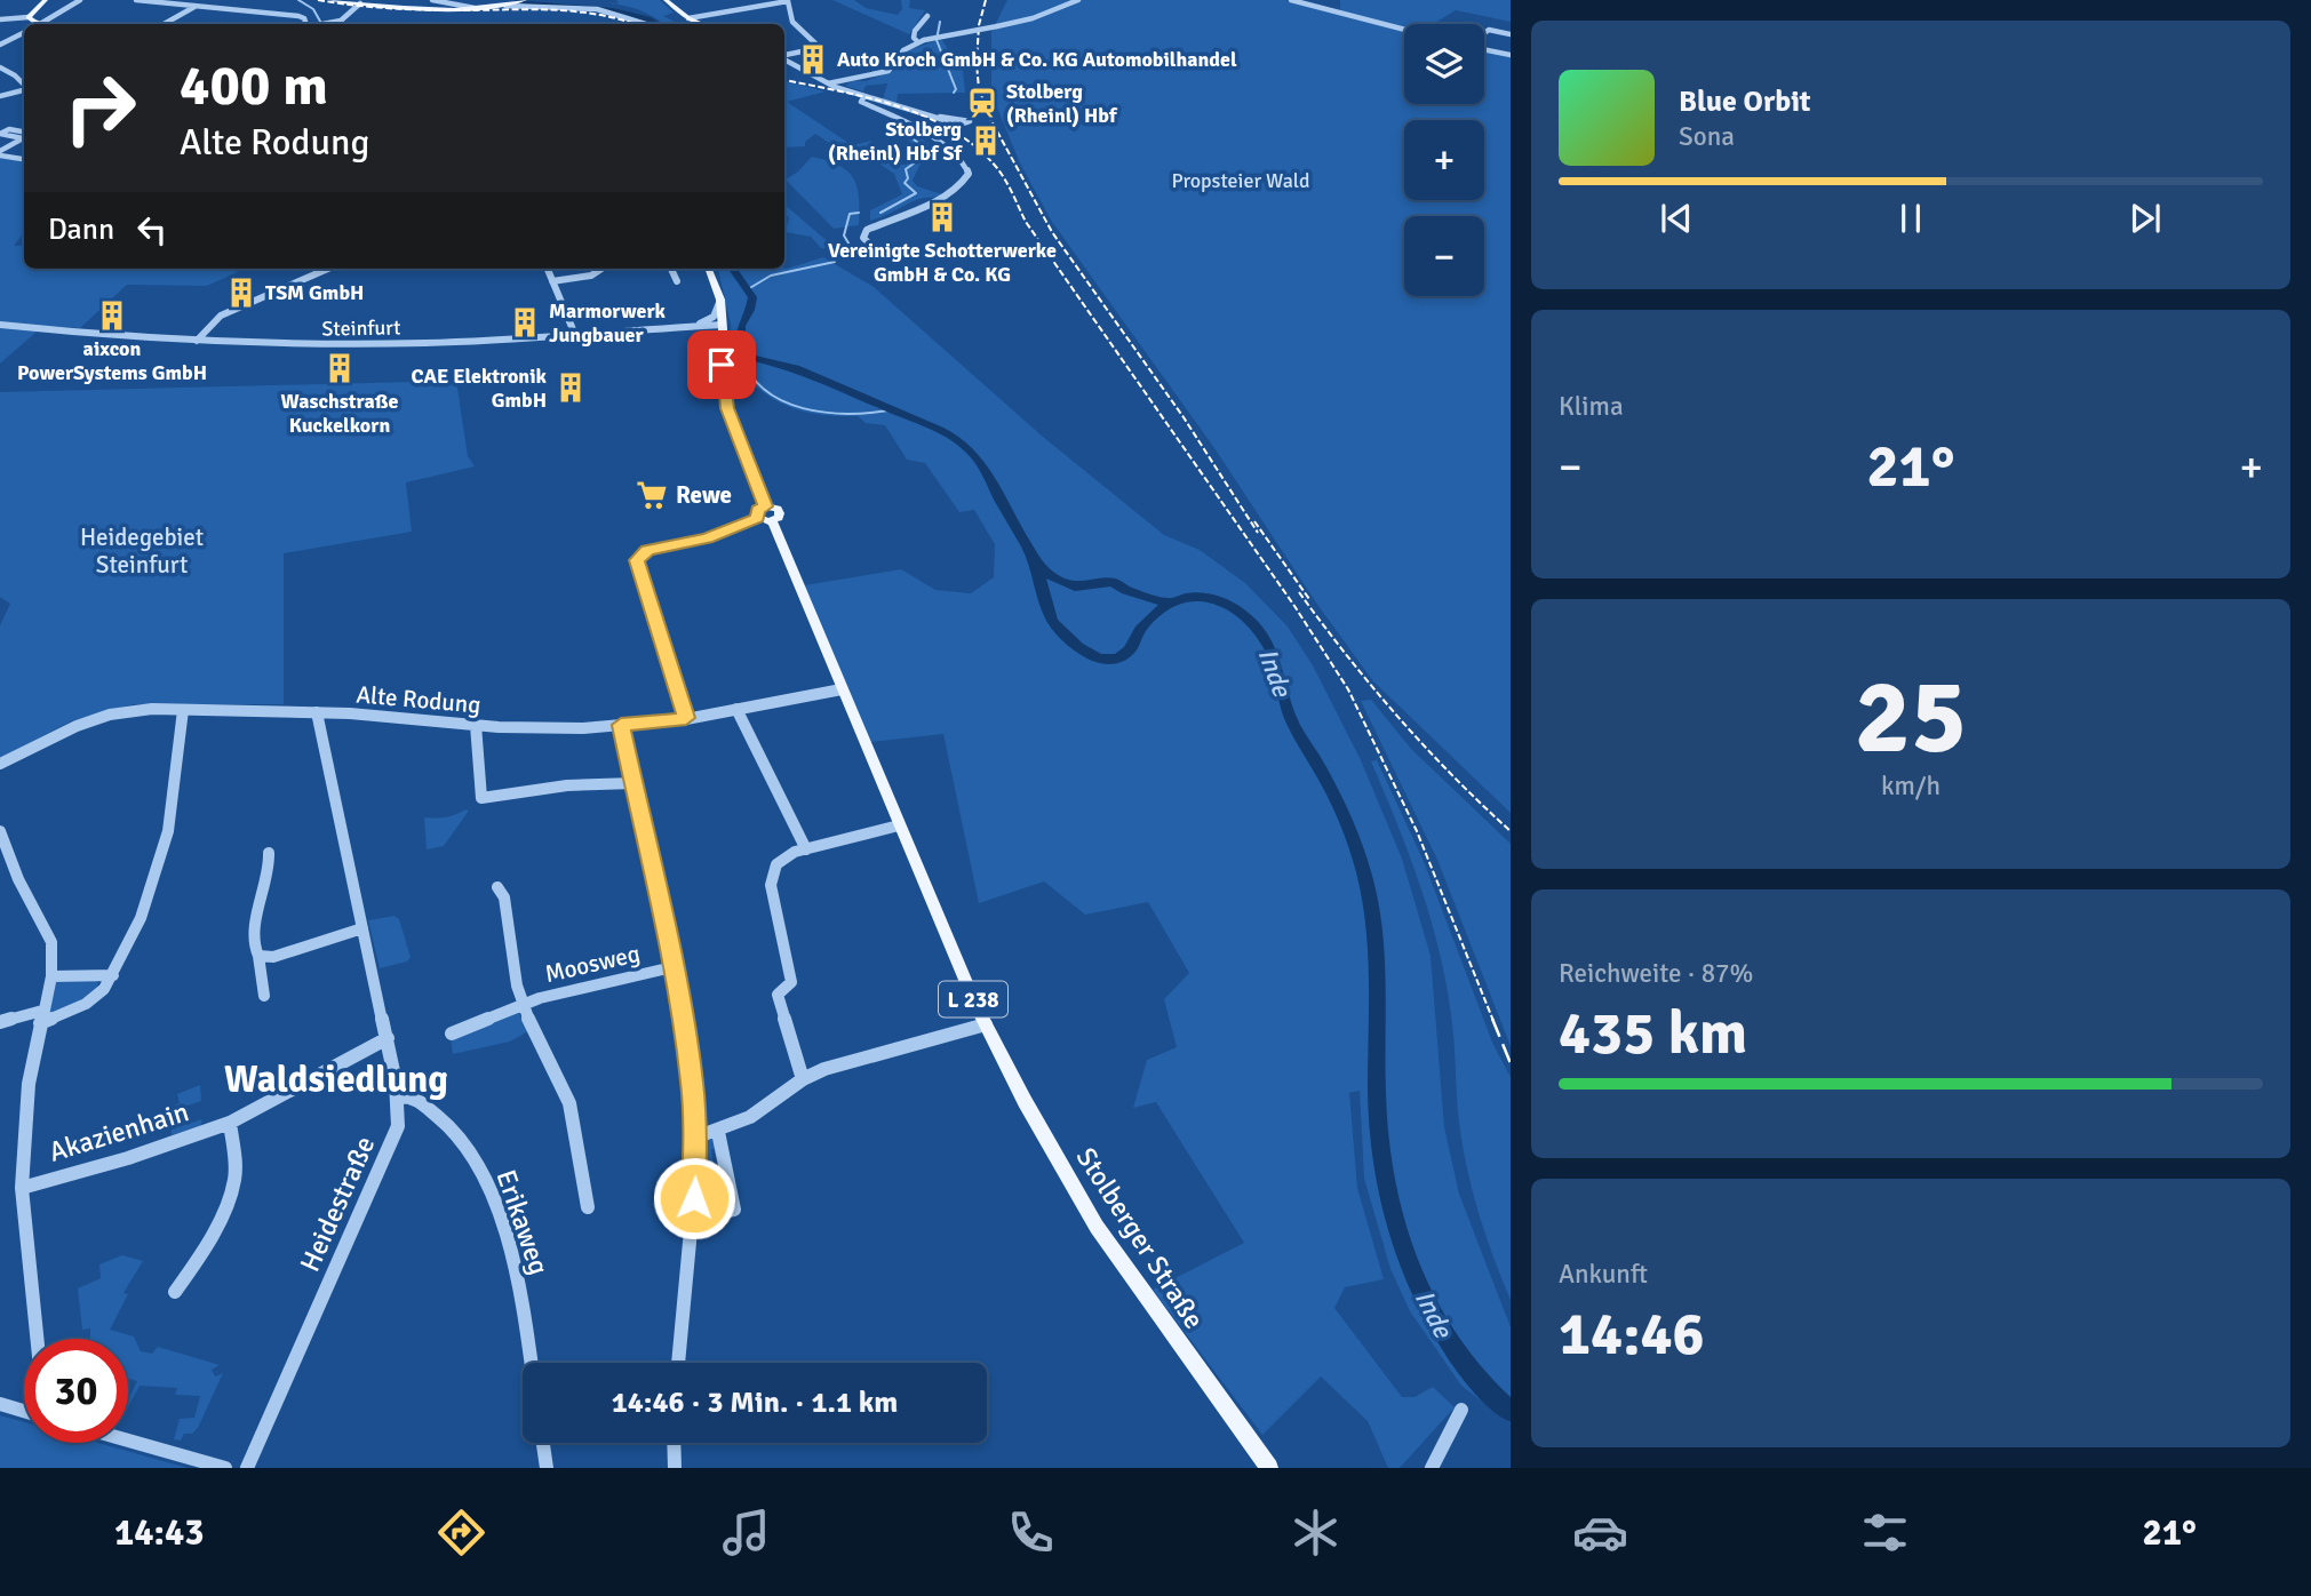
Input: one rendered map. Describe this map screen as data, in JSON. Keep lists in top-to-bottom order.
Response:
{
  "streets": {
    "main road": ["L 238", "Stolberger Straße"],
    "street": [
      "Steinfurt",
      "Alte Rodung",
      "Moosweg",
      "Akazienhain",
      "Heidestraße",
      "Erikaweg"
    ]
  },
  "crossings": [
    ["Steinfurt", "L 238"],
    ["Alte Rodung", "Heidestraße"],
    ["Alte Rodung", "Stolberger Straße"],
    ["L 238", "Stolberger Straße"],
    ["Akazienhain", "Heidestraße"],
    ["Heidestraße", "Erikaweg"]
  ],
  "districts": ["Waldsiedlung"],
  "water": ["Inde"],
  "parks": ["Propsteier Wald", "Heidegebiet Steinfurt"],
  "places": {
    "building": [
      "Auto Kroch GmbH & Co. KG Automobilhandel",
      "Stolberg (Rheinl) Hbf Sf",
      "Vereinigte Schotterwerke GmbH & Co. KG",
      "TSM GmbH",
      "aixcon PowerSystems GmbH",
      "Marmorwerk Jungbauer",
      "Waschstraße Kuckelkorn",
      "CAE Elektronik GmbH"
    ],
    "station": ["Stolberg (Rheinl) Hbf"],
    "supermarket": ["Rewe"]
  },
  "page": {
    "map_buttons": ["+", "−"],
    "turn": ["400 m", "Alte Rodung"],
    "song": ["Blue Orbit", "Sona"],
    "then": "Dann",
    "tile": [
      "Klima",
      ["25", "km/h"],
      ["Reichweite · 87%", "435 km"],
      ["Ankunft", "14:46"]
    ],
    "heat": ["−", "21°", "+"],
    "limit": "30",
    "trip": "14:46 · 3 Min. · 1.1 km",
    "tabs": ["14:43", "21°"]
  }
}
